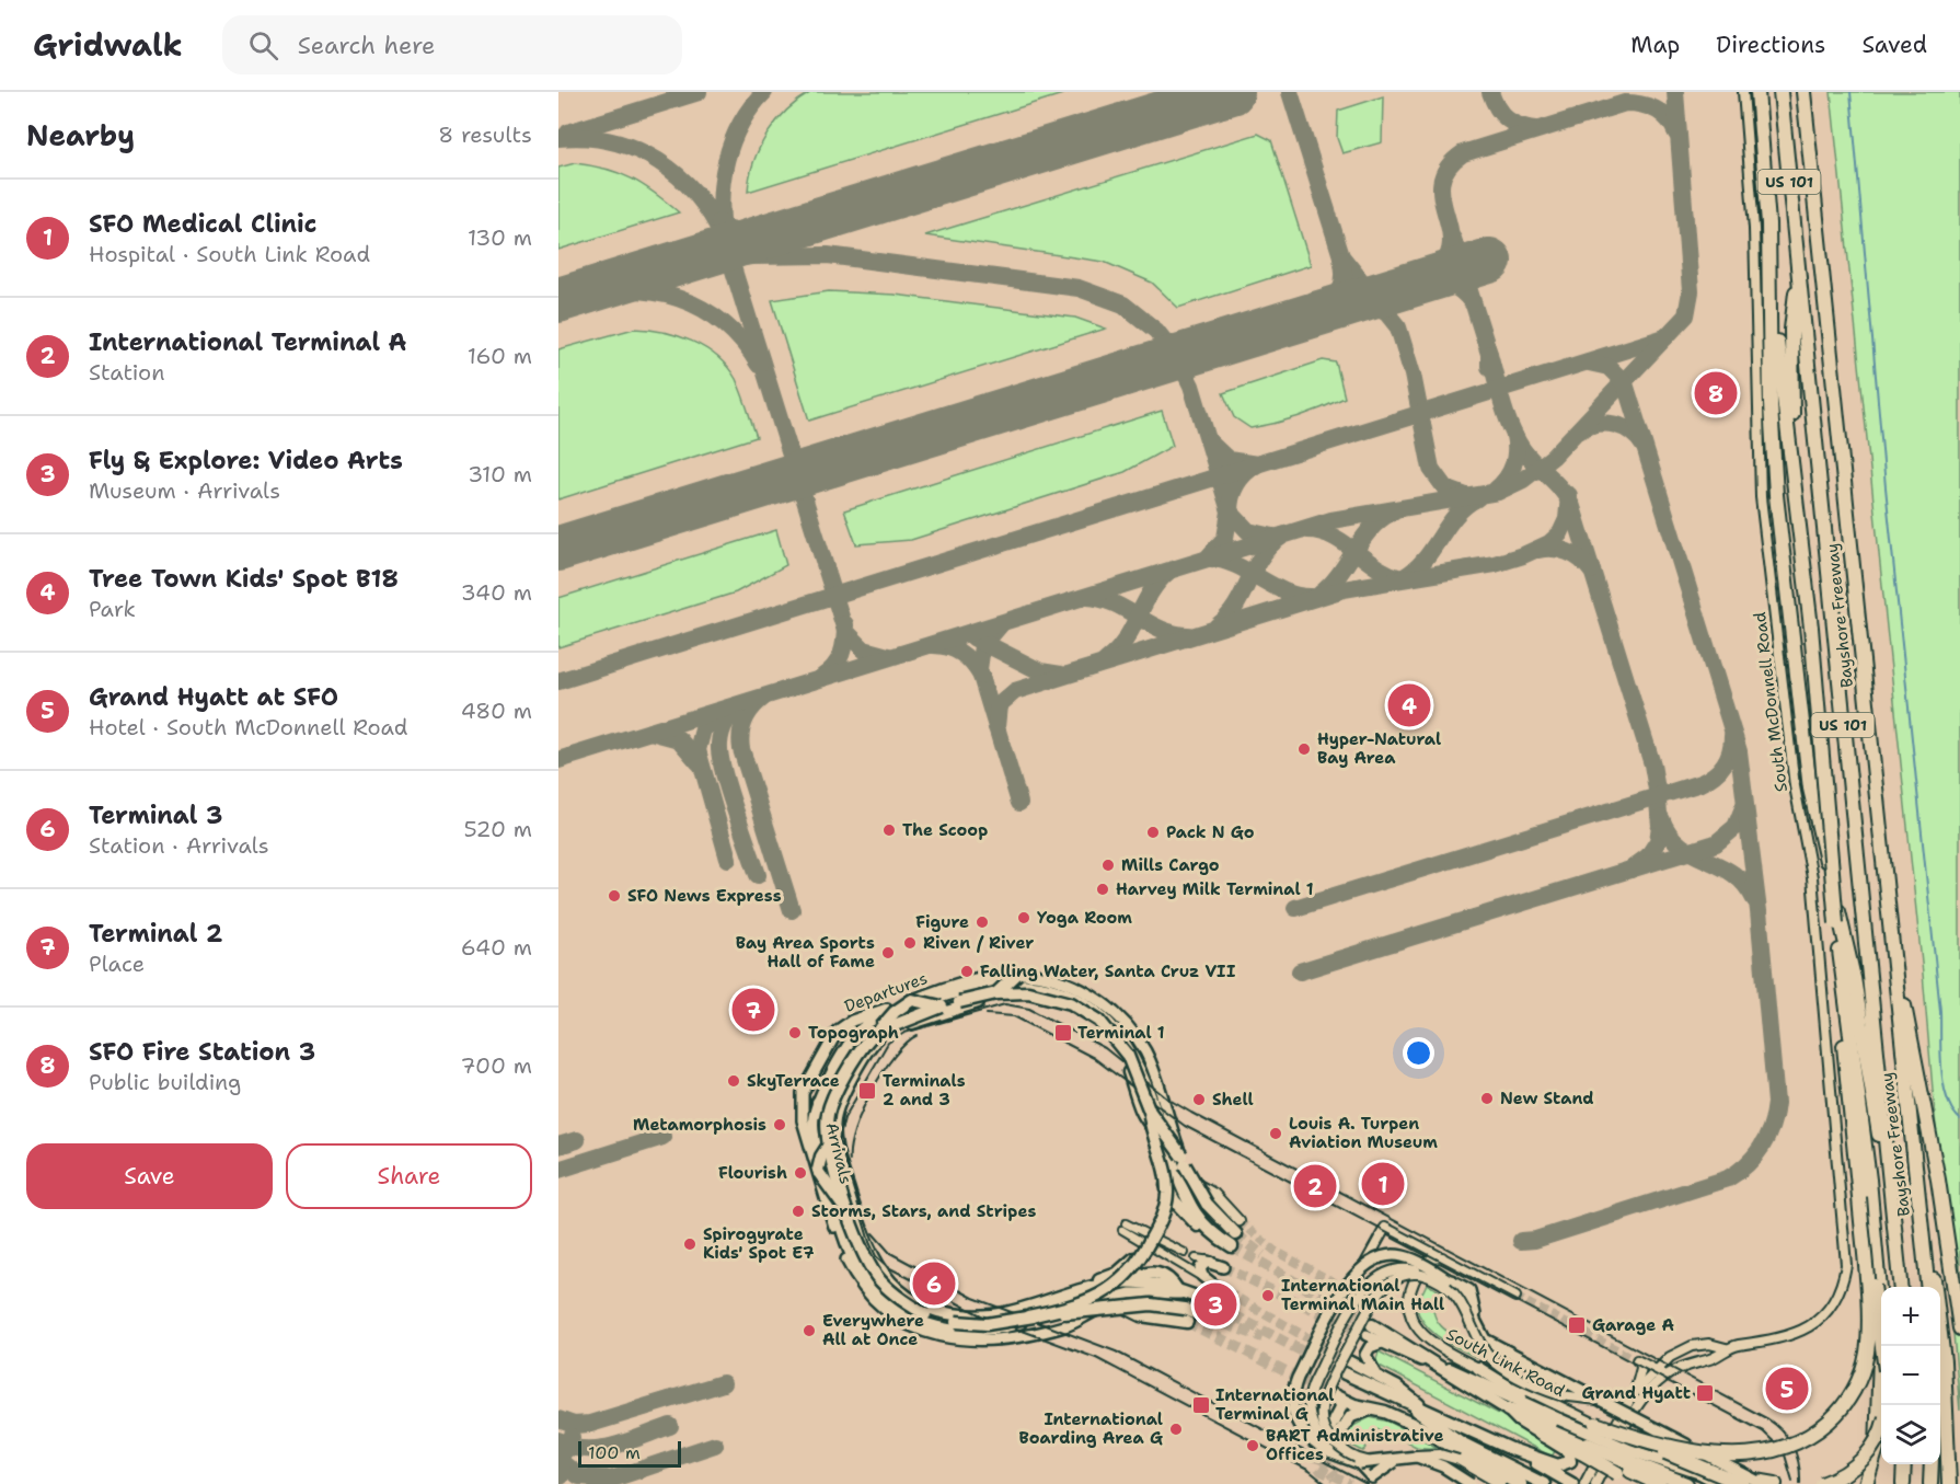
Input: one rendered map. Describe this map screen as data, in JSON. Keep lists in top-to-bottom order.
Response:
{
  "streets": {
    "highway": ["US 101", "Bayshore Freeway"],
    "main road": ["Departures", "Arrivals"],
    "street": ["South McDonnell Road", "South Link Road"]
  },
  "crossings": [
    ["Departures", "Arrivals"]
  ],
  "places": {
    "other": [
      "Hyper-Natural Bay Area",
      "The Scoop",
      "Pack N Go",
      "Mills Cargo",
      "Harvey Milk Terminal 1",
      "SFO News Express",
      "Yoga Room",
      "Figure",
      "Riven / River",
      "Bay Area Sports Hall of Fame",
      "Falling Water, Santa Cruz VII",
      "Topograph",
      "SkyTerrace",
      "New Stand",
      "Shell",
      "Metamorphosis",
      "Louis A. Turpen Aviation Museum",
      "Flourish",
      "Storms, Stars, and Stripes",
      "Spirogyrate Kids' Spot E7",
      "International Terminal Main Hall",
      "Everywhere All at Once",
      "International Boarding Area G",
      "BART Administrative Offices"
    ],
    "transit": [
      "Terminal 1",
      "Terminals 2 and 3",
      "Garage A",
      "Grand Hyatt",
      "International Terminal G"
    ]
  },
  "scale_bar": "100 m",
  "page": {
    "header": "Gridwalk",
    "search": "Search here",
    "nav": ["Map", "Directions", "Saved"],
    "heading": ["Nearby", "8 results"],
    "list": [
      {
        "mark": "1",
        "name": "SFO Medical Clinic",
        "note": "Hospital · South Link Road",
        "value": "130 m"
      },
      {
        "mark": "2",
        "name": "International Terminal A",
        "note": "Station",
        "value": "160 m"
      },
      {
        "mark": "3",
        "name": "Fly & Explore: Video Arts",
        "note": "Museum · Arrivals",
        "value": "310 m"
      },
      {
        "mark": "4",
        "name": "Tree Town Kids' Spot B18",
        "note": "Park",
        "value": "340 m"
      },
      {
        "mark": "5",
        "name": "Grand Hyatt at SFO",
        "note": "Hotel · South McDonnell Road",
        "value": "480 m"
      },
      {
        "mark": "6",
        "name": "Terminal 3",
        "note": "Station · Arrivals",
        "value": "520 m"
      },
      {
        "mark": "7",
        "name": "Terminal 2",
        "note": "Place",
        "value": "640 m"
      },
      {
        "mark": "8",
        "name": "SFO Fire Station 3",
        "note": "Public building",
        "value": "700 m"
      }
    ],
    "pins": [
      "8",
      "4",
      "7",
      "1",
      "2",
      "6",
      "3",
      "5"
    ],
    "buttons": ["Save", "Share"],
    "map_buttons": ["+", "−"],
    "scale": "100 m"
  }
}
